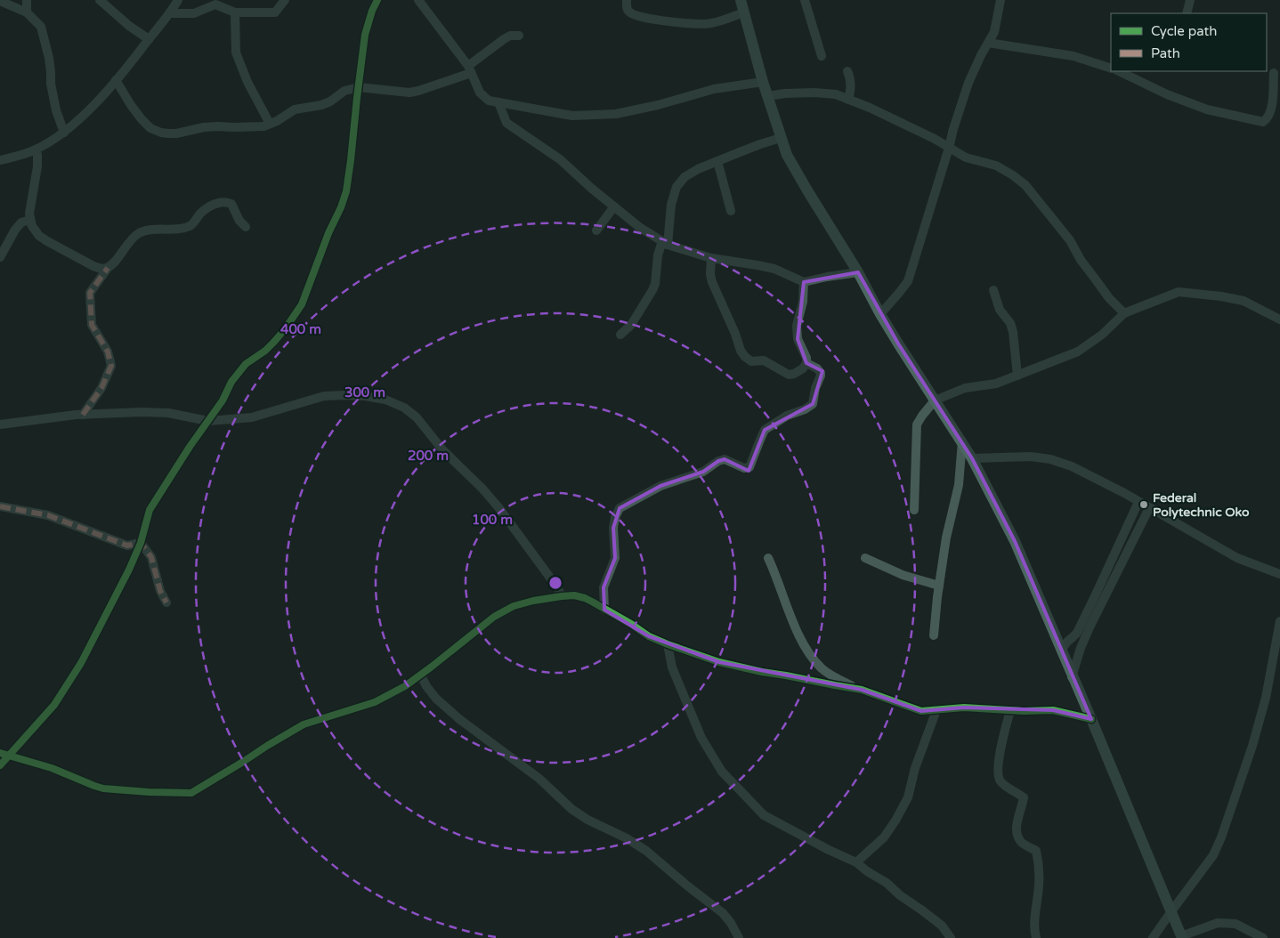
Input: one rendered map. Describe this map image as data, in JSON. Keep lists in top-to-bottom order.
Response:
{
  "places": ["Federal Polytechnic Oko"],
  "legend": ["Cycle path", "Path"],
  "rings": [
    "400 m",
    "300 m",
    "200 m",
    "100 m"
  ]
}
